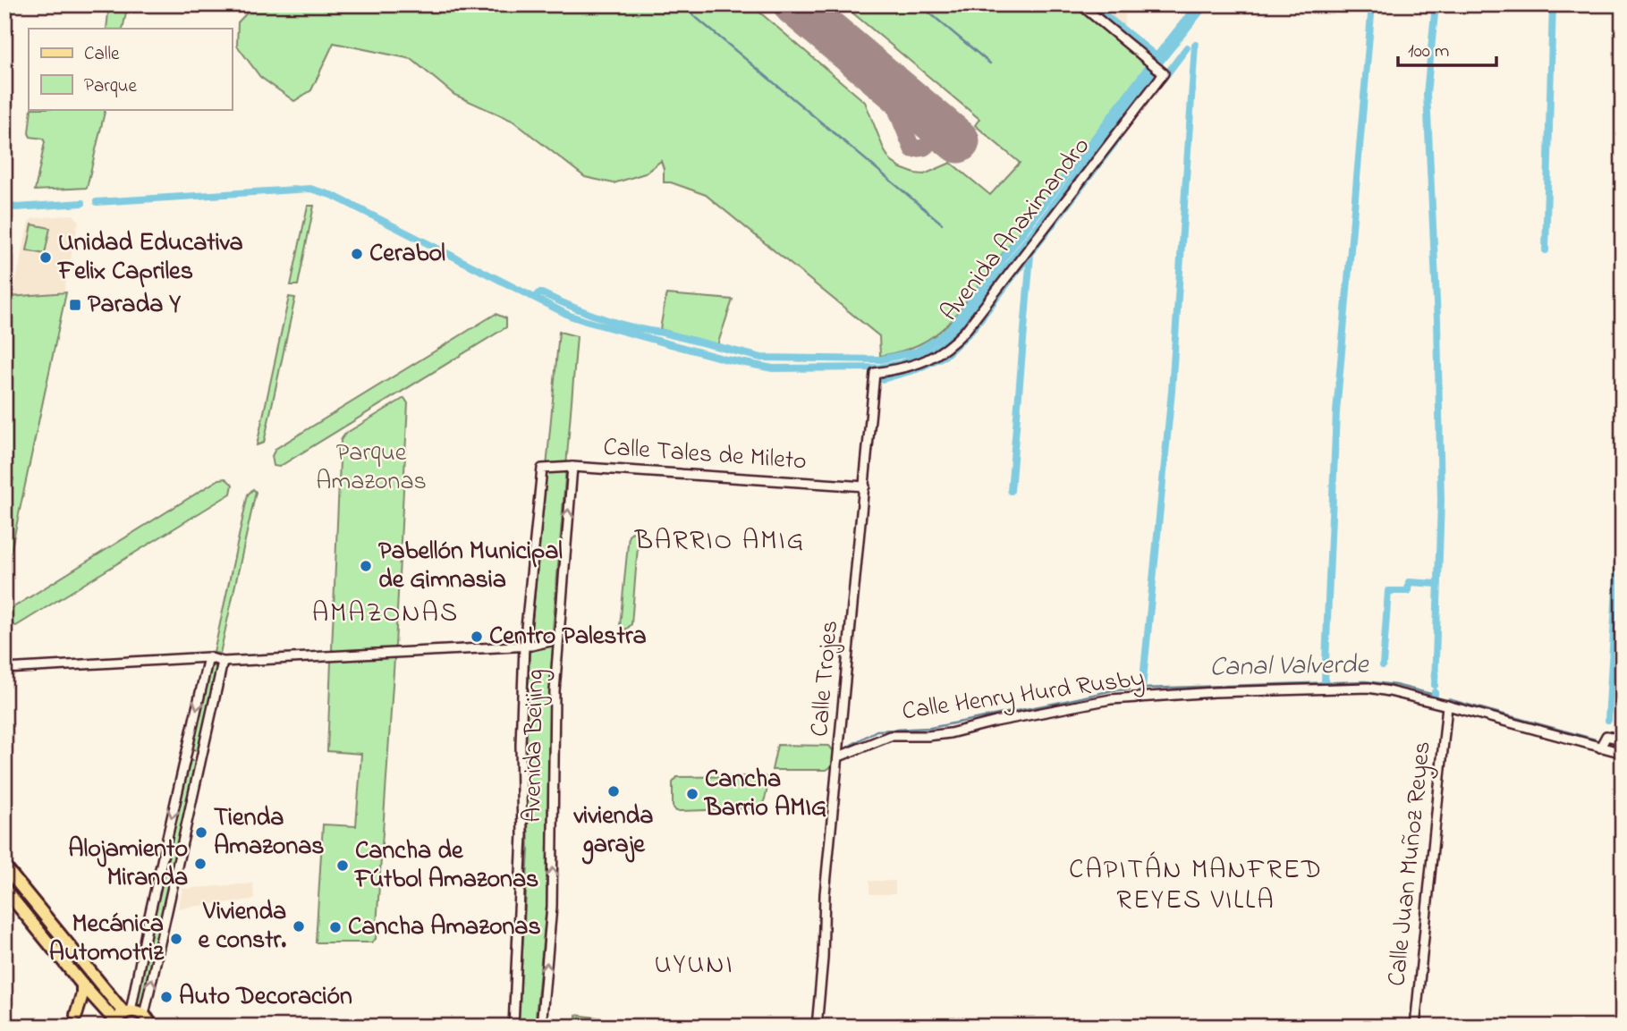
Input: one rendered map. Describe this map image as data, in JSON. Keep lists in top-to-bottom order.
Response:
{
  "streets": {
    "street": [
      "Avenida Anaximandro",
      "Calle Tales de Mileto",
      "Calle Trojes",
      "Calle Henry Hurd Rusby",
      "Avenida Beijing",
      "Calle Juan Muñoz Reyes"
    ]
  },
  "crossings": [
    ["Avenida Anaximandro", "Calle Trojes"],
    ["Calle Tales de Mileto", "Calle Trojes"],
    ["Calle Tales de Mileto", "Avenida Beijing"],
    ["Calle Trojes", "Calle Henry Hurd Rusby"],
    ["Calle Henry Hurd Rusby", "Calle Juan Muñoz Reyes"]
  ],
  "districts": [
    "BARRIO AMIG",
    "AMAZONAS",
    "CAPITÁN MANFRED REYES VILLA",
    "UYUNI"
  ],
  "water": ["Canal Valverde"],
  "parks": ["Parque Amazonas"],
  "places": {
    "other": [
      "Cerabol",
      "Unidad Educativa Felix Capriles",
      "Pabellón Municipal de Gimnasia",
      "Centro Palestra",
      "vivienda garaje",
      "Cancha Barrio AMIG",
      "Tienda Amazonas",
      "Alojamiento Miranda",
      "Cancha de Fútbol Amazonas",
      "Vivienda e constr.",
      "Cancha Amazonas",
      "Mecánica Automotriz",
      "Auto Decoración"
    ],
    "transit": ["Parada Y"]
  },
  "legend": ["Calle", "Parque"],
  "scale_bar": "100 m"
}
